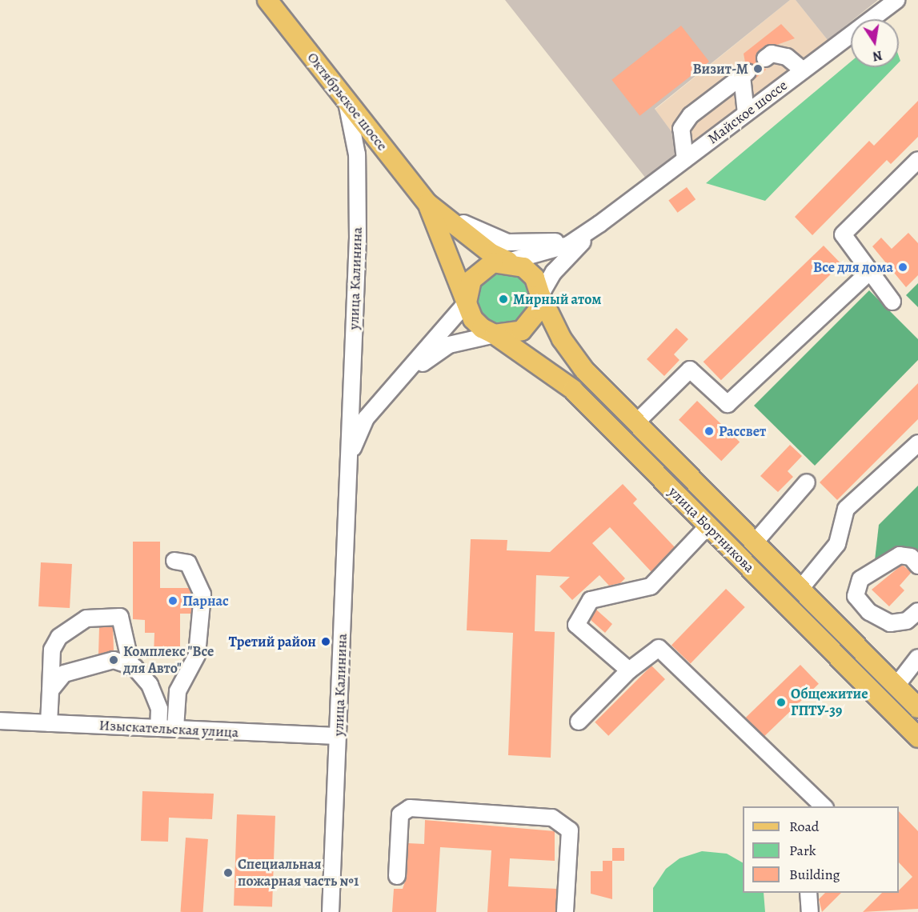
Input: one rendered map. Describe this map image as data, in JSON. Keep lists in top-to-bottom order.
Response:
{
  "streets": {
    "main road": ["Октябрьское шоссе", "улица Бортникова"],
    "street": ["Майское шоссе", "улица Калинина", "Изыскательская улица"]
  },
  "crossings": [
    ["Октябрьское шоссе", "Майское шоссе"],
    ["Октябрьское шоссе", "улица Калинина"],
    ["Октябрьское шоссе", "улица Бортникова"],
    ["Майское шоссе", "улица Калинина"],
    ["Майское шоссе", "улица Бортникова"],
    ["улица Калинина", "улица Бортникова"],
    ["улица Калинина", "Изыскательская улица"]
  ],
  "places": [
    "Визит-М",
    "Все для дома",
    "Мирный атом",
    "Рассвет",
    "Парнас",
    "Третий район",
    "Комплекс \"Все для Авто\"",
    "Общежитие ГПТУ-39",
    "Специальная пожарная часть №1"
  ],
  "legend": ["Road", "Park", "Building"],
  "north": "bottom"
}
